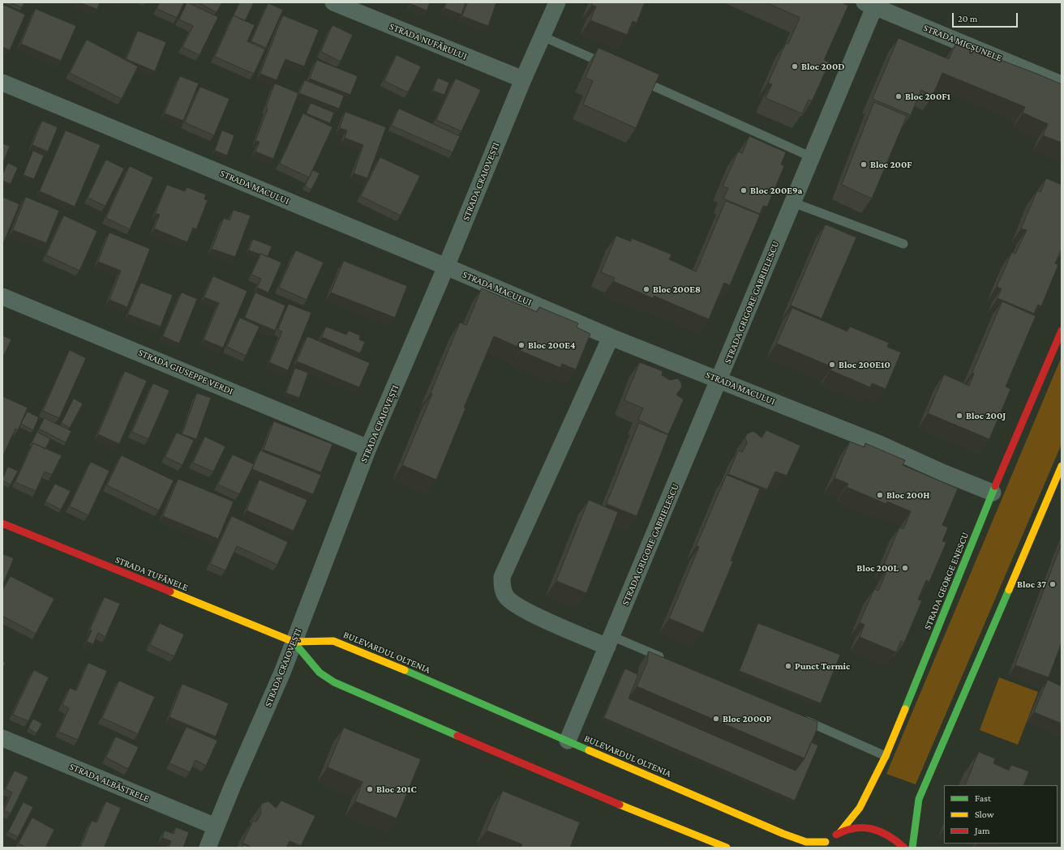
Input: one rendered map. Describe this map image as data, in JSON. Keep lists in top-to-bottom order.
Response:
{
  "streets": {
    "street": [
      "STRADA NUFĂRULUI",
      "STRADA MICȘUNELE",
      "STRADA CRAIOVEȘTI",
      "STRADA MACULUI",
      "STRADA GRIGORE GABRIELESCU",
      "STRADA GIUSEPPE VERDI",
      "STRADA TUFĂNELE",
      "STRADA GEORGE ENESCU",
      "BULEVARDUL OLTENIA",
      "STRADA ALBĂSTRELE"
    ]
  },
  "crossings": [
    ["STRADA NUFĂRULUI", "STRADA CRAIOVEȘTI"],
    ["STRADA MICȘUNELE", "STRADA GRIGORE GABRIELESCU"],
    ["STRADA CRAIOVEȘTI", "STRADA MACULUI"],
    ["STRADA CRAIOVEȘTI", "STRADA GIUSEPPE VERDI"],
    ["STRADA CRAIOVEȘTI", "STRADA TUFĂNELE"],
    ["STRADA CRAIOVEȘTI", "BULEVARDUL OLTENIA"],
    ["STRADA CRAIOVEȘTI", "STRADA ALBĂSTRELE"],
    ["STRADA MACULUI", "STRADA GRIGORE GABRIELESCU"],
    ["STRADA MACULUI", "STRADA GEORGE ENESCU"],
    ["STRADA GRIGORE GABRIELESCU", "BULEVARDUL OLTENIA"],
    ["STRADA TUFĂNELE", "BULEVARDUL OLTENIA"]
  ],
  "places": [
    "Bloc 200D",
    "Bloc 200F1",
    "Bloc 200F",
    "Bloc 200E9a",
    "Bloc 200E8",
    "Bloc 200E4",
    "Bloc 200E10",
    "Bloc 200J",
    "Bloc 200H",
    "Bloc 200L",
    "Bloc 37",
    "Punct Termic",
    "Bloc 200OP",
    "Bloc 201C"
  ],
  "legend": ["Fast", "Slow", "Jam"],
  "scale_bar": "20 m"
}
